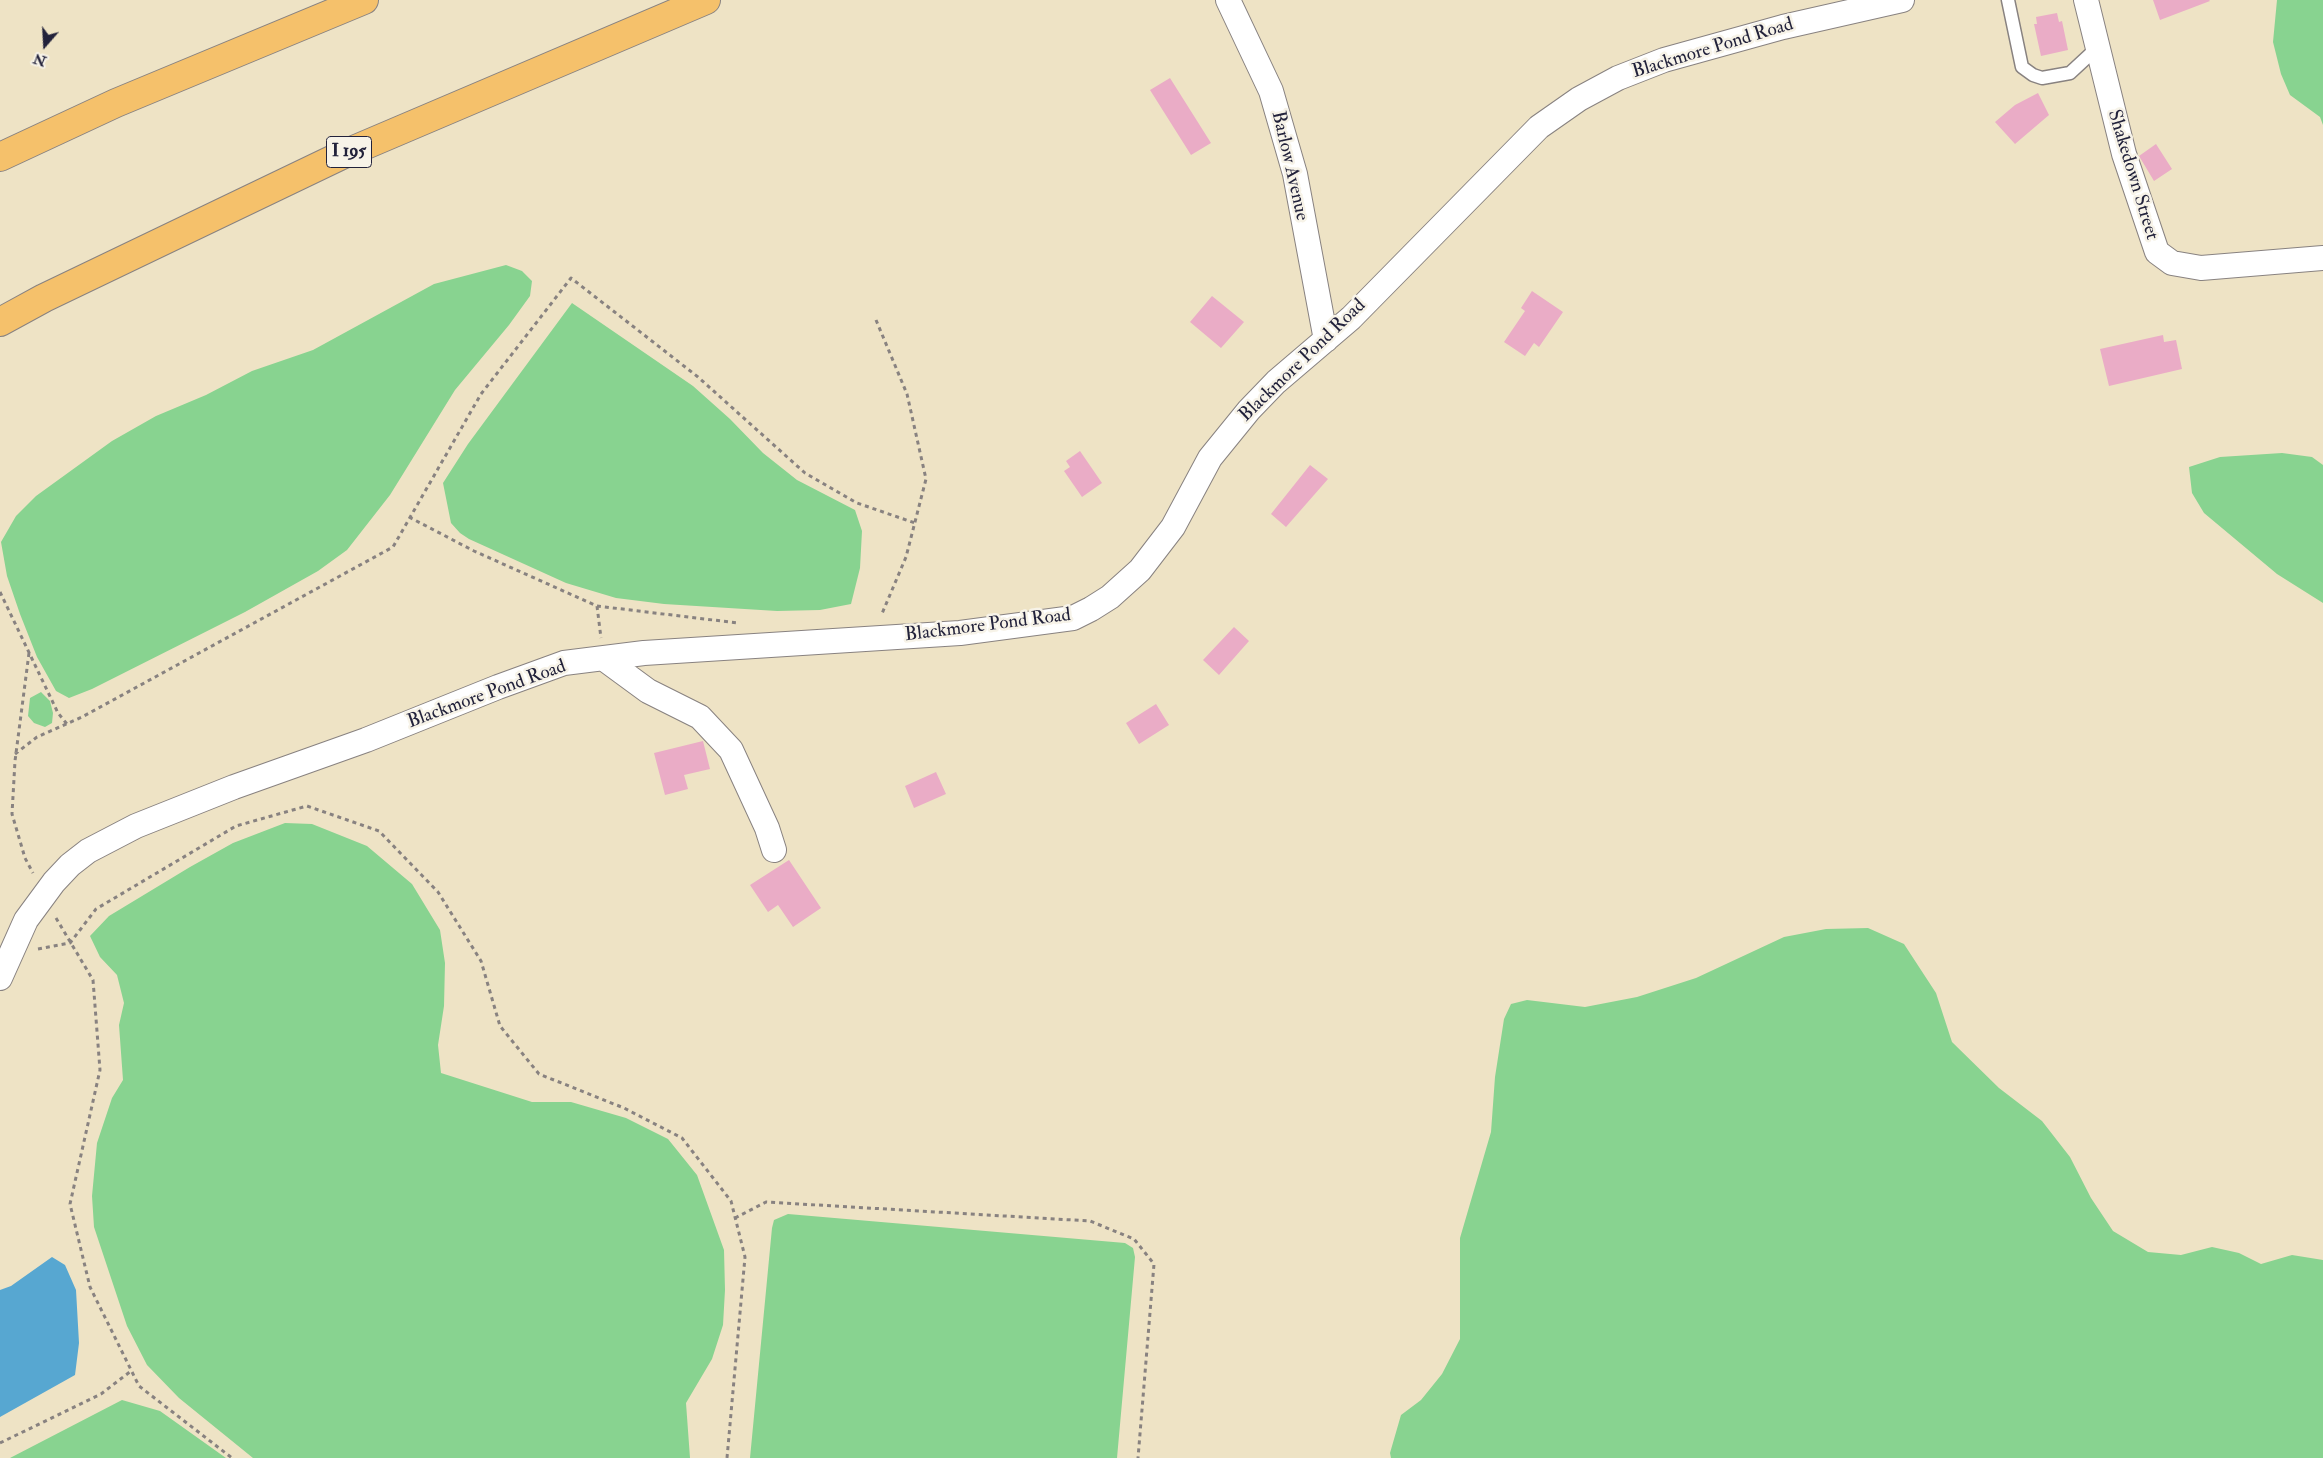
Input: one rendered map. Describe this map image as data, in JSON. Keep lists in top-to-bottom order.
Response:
{
  "streets": {
    "highway": ["I 195"],
    "street": ["Blackmore Pond Road", "Barlow Avenue", "Shakedown Street"]
  },
  "crossings": [
    ["Blackmore Pond Road", "Barlow Avenue"]
  ],
  "north": "bottom"
}
